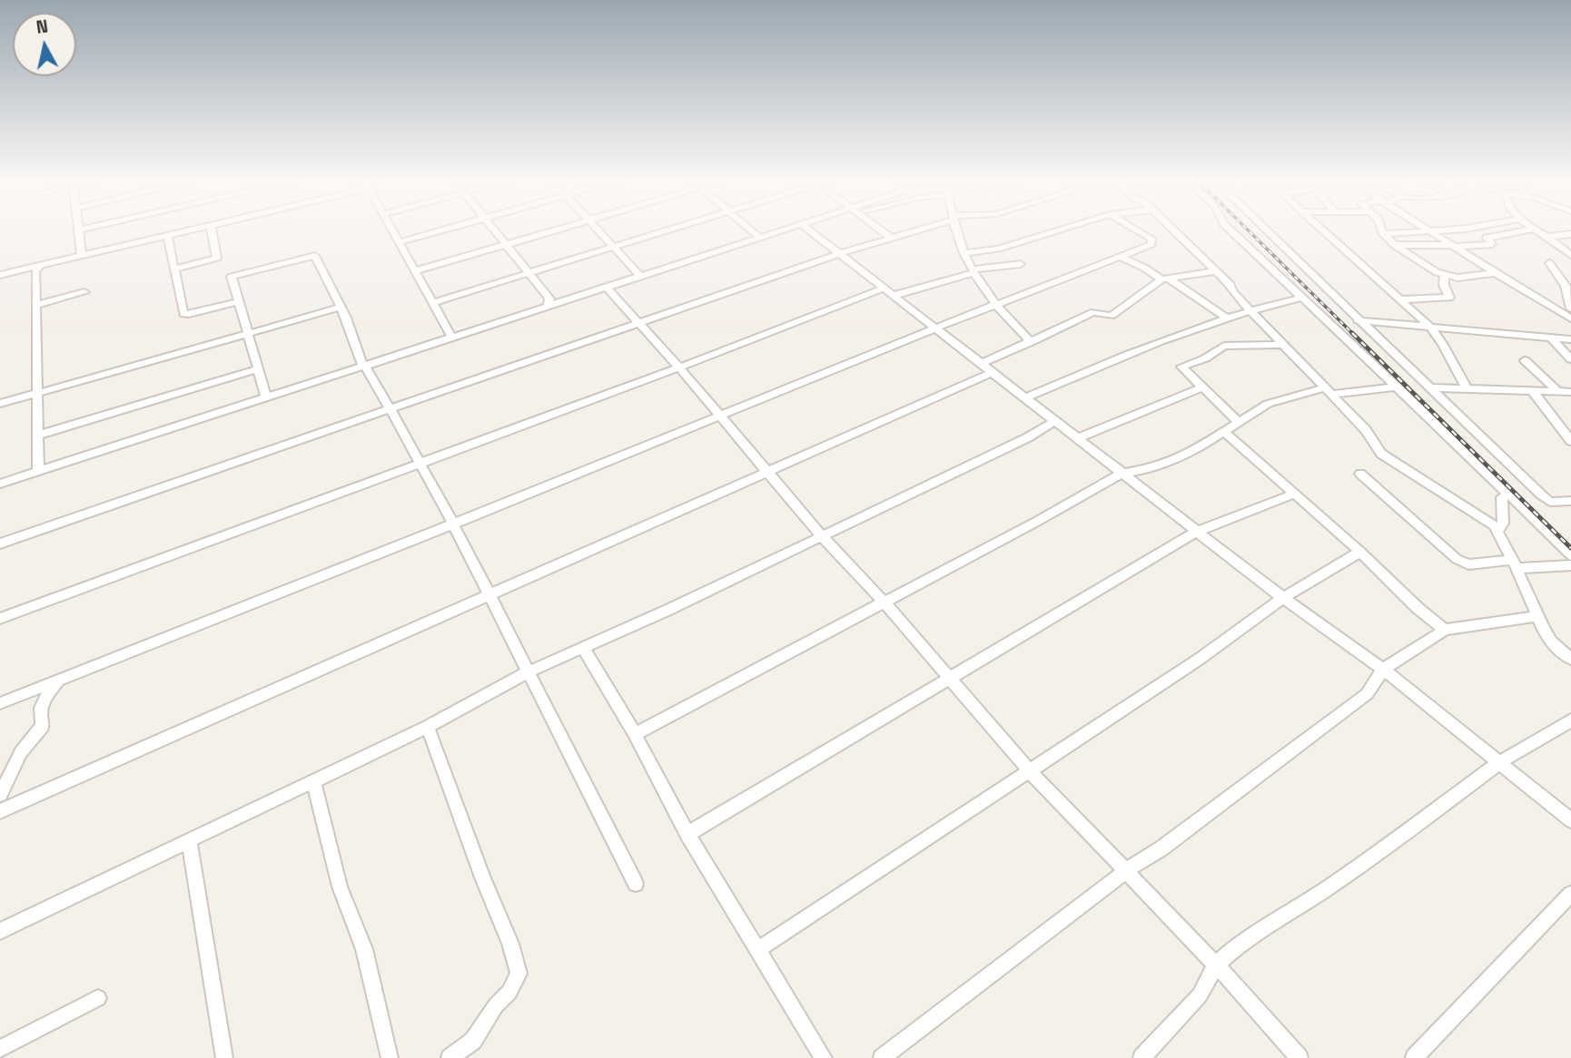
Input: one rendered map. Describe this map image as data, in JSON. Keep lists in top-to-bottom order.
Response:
{
  "north": "top"
}
